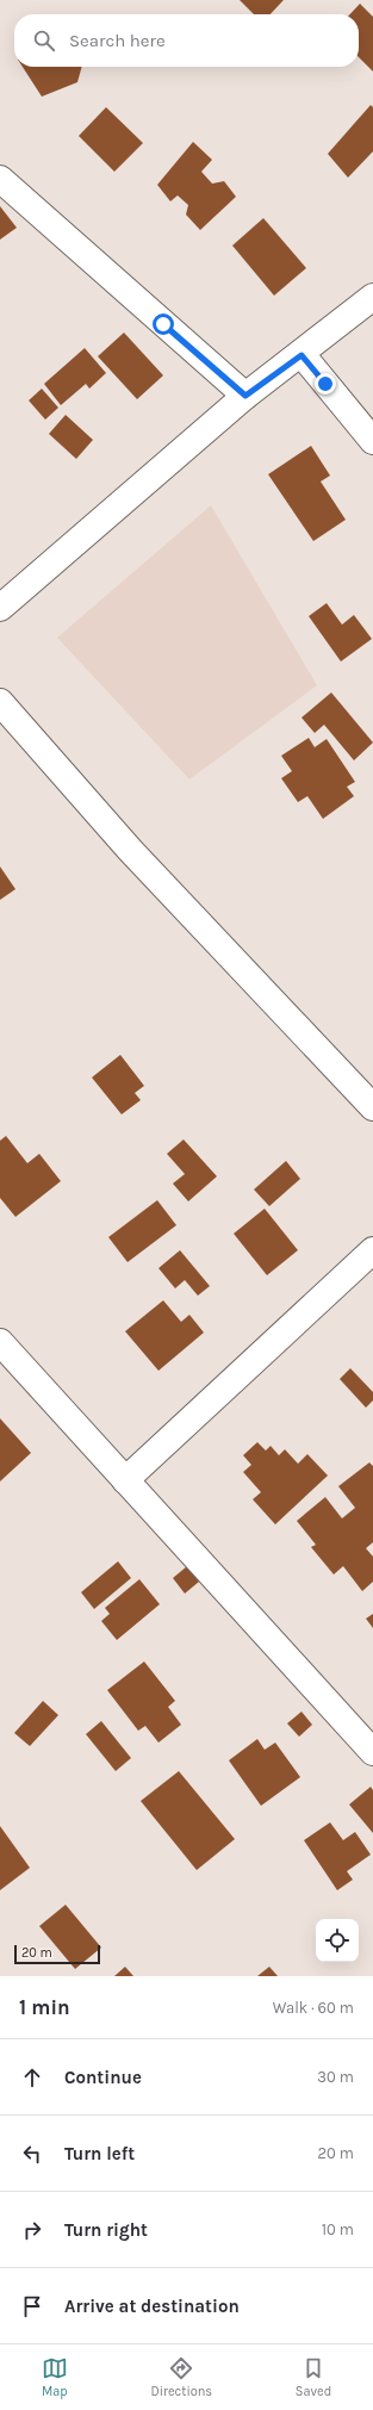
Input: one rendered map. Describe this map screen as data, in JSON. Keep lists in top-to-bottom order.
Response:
{
  "scale_bar": "20 m",
  "page": {
    "search": "Search here",
    "scale": "20 m",
    "heading": ["1 min", "Walk · 60 m"],
    "list": [
      ["Continue", "30 m"],
      ["Turn left", "20 m"],
      ["Turn right", "10 m"],
      "Arrive at destination"
    ],
    "nav": ["Map", "Directions", "Saved"]
  }
}
